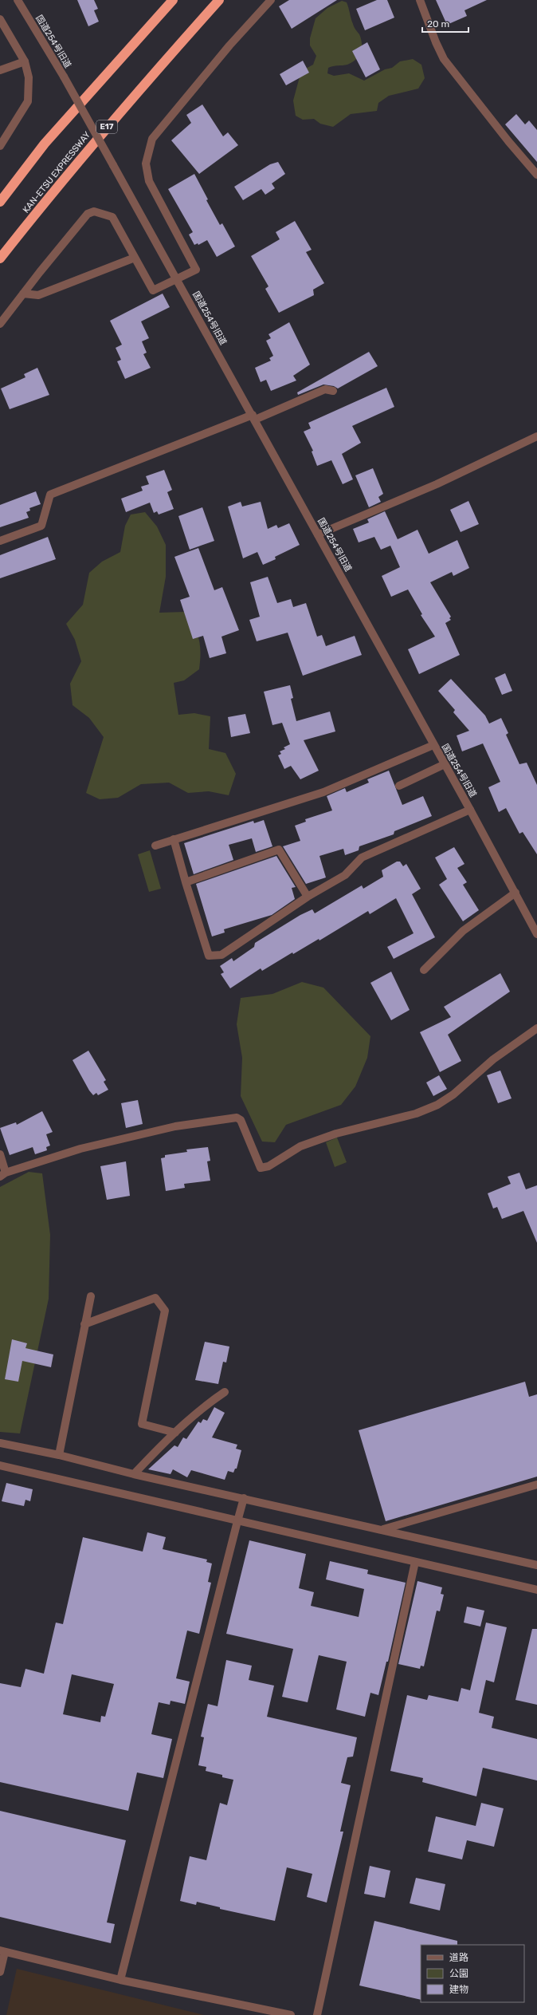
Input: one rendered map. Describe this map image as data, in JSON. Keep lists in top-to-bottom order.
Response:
{
  "streets": {
    "highway": ["E17", "KAN-ETSU EXPRESSWAY"],
    "street": ["国道254号旧道"]
  },
  "legend": ["道路", "公園", "建物"],
  "scale_bar": "20 m"
}
